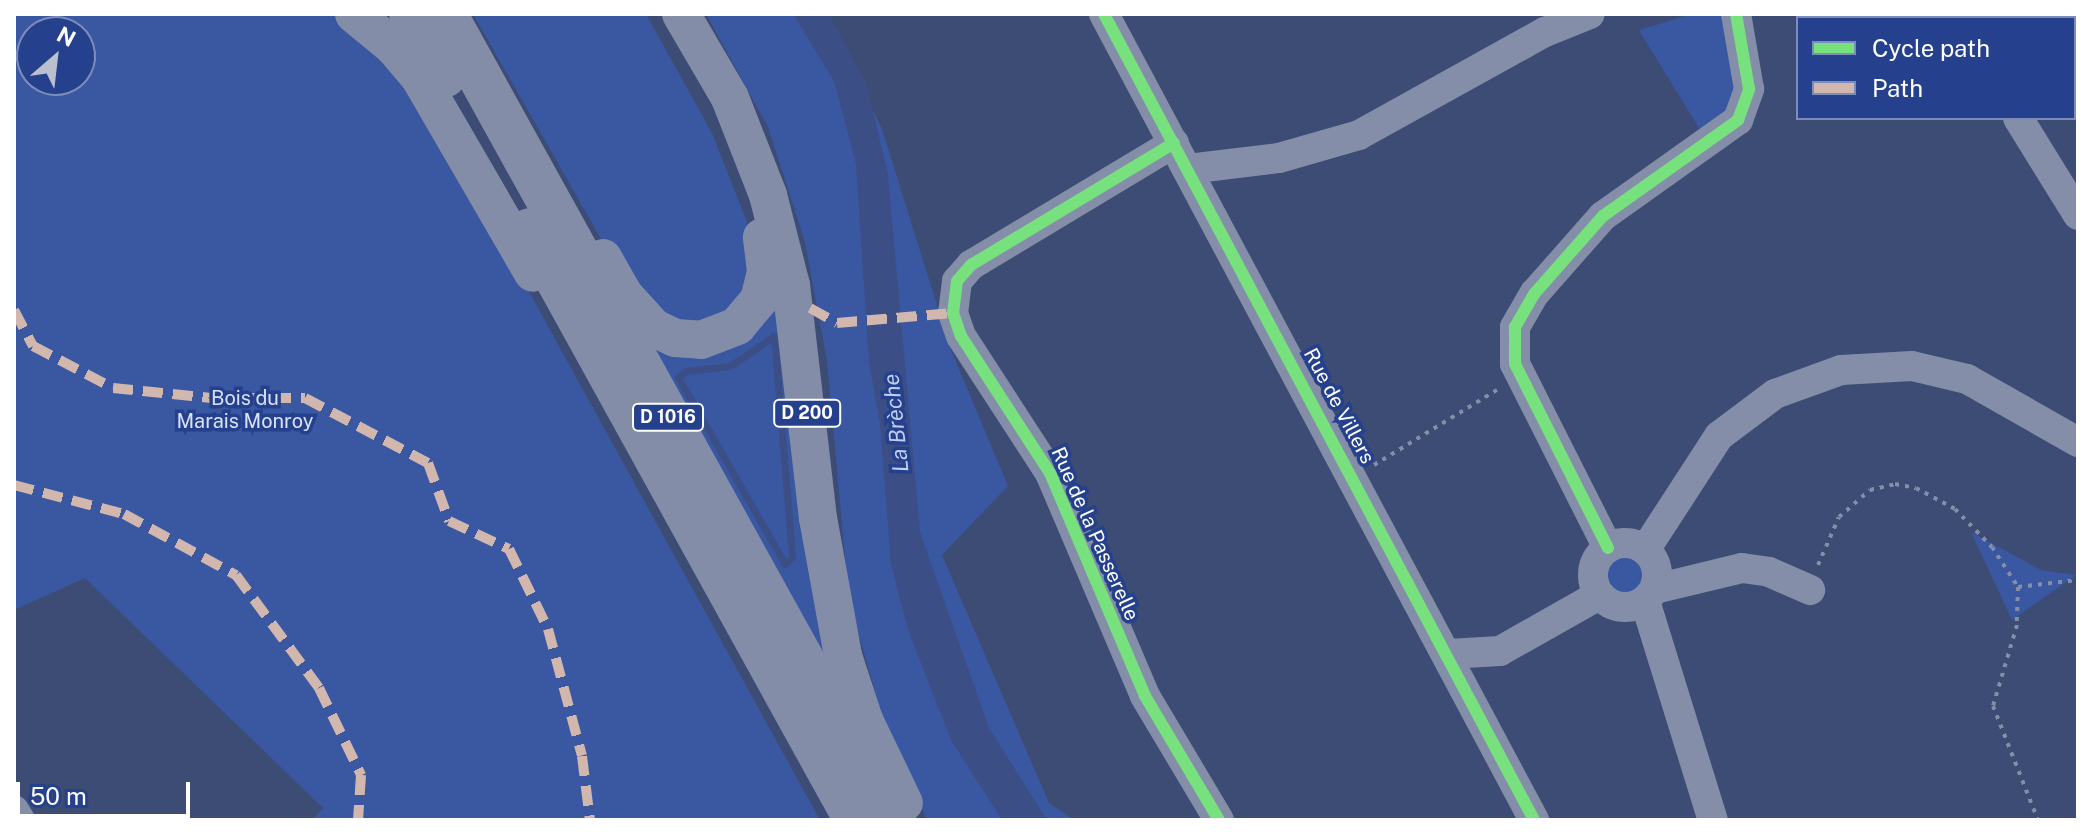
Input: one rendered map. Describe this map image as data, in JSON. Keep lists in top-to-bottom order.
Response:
{
  "streets": {
    "highway": ["D 1016"],
    "main road": ["D 200"],
    "street": ["Rue de Villers", "Rue de la Passerelle"]
  },
  "crossings": [
    ["Rue de Villers", "Rue de la Passerelle"]
  ],
  "water": ["La Brèche"],
  "parks": ["Bois du Marais Monroy"],
  "legend": ["Cycle path", "Path"],
  "scale_bar": "50 m",
  "north": "top right"
}
